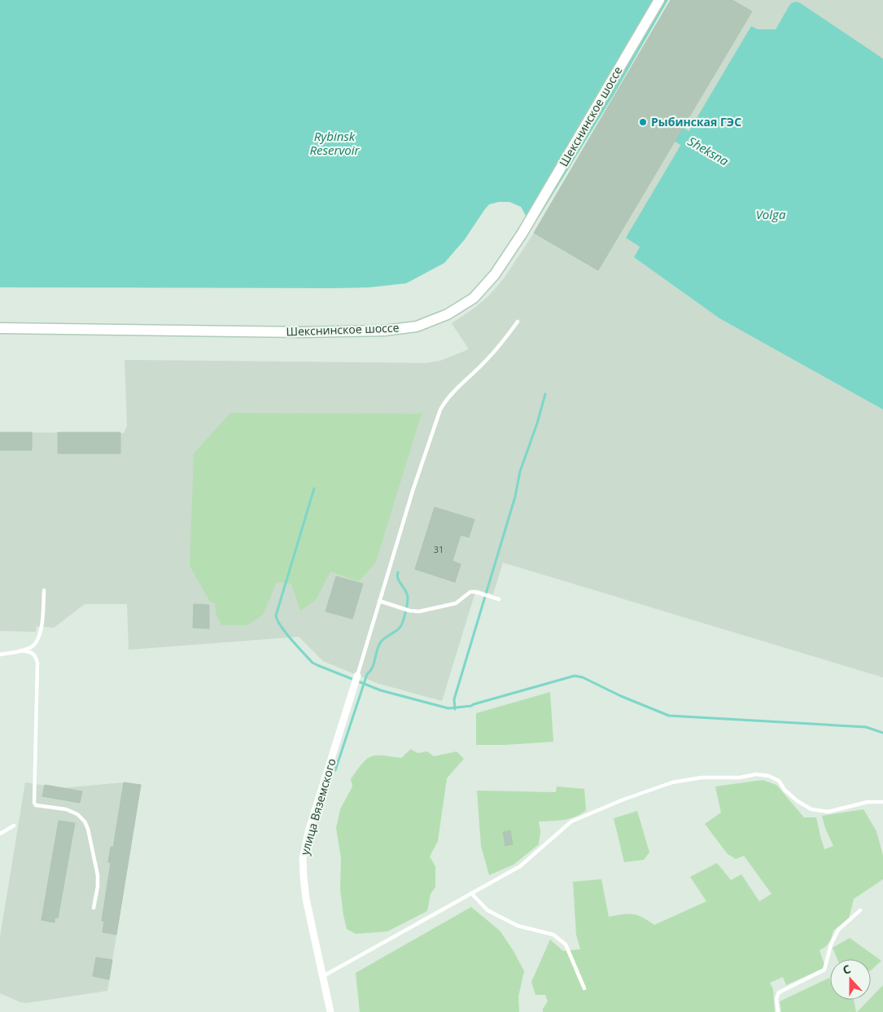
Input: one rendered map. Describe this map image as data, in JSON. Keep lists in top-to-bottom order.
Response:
{
  "streets": {
    "main road": ["Шекснинское шоссе"],
    "street": ["улица Вяземского"]
  },
  "water": ["Rybinsk Reservoir", "Sheksna", "Volga"],
  "places": ["Рыбинская ГЭС"],
  "house_numbers": ["31"],
  "north": "top"
}
